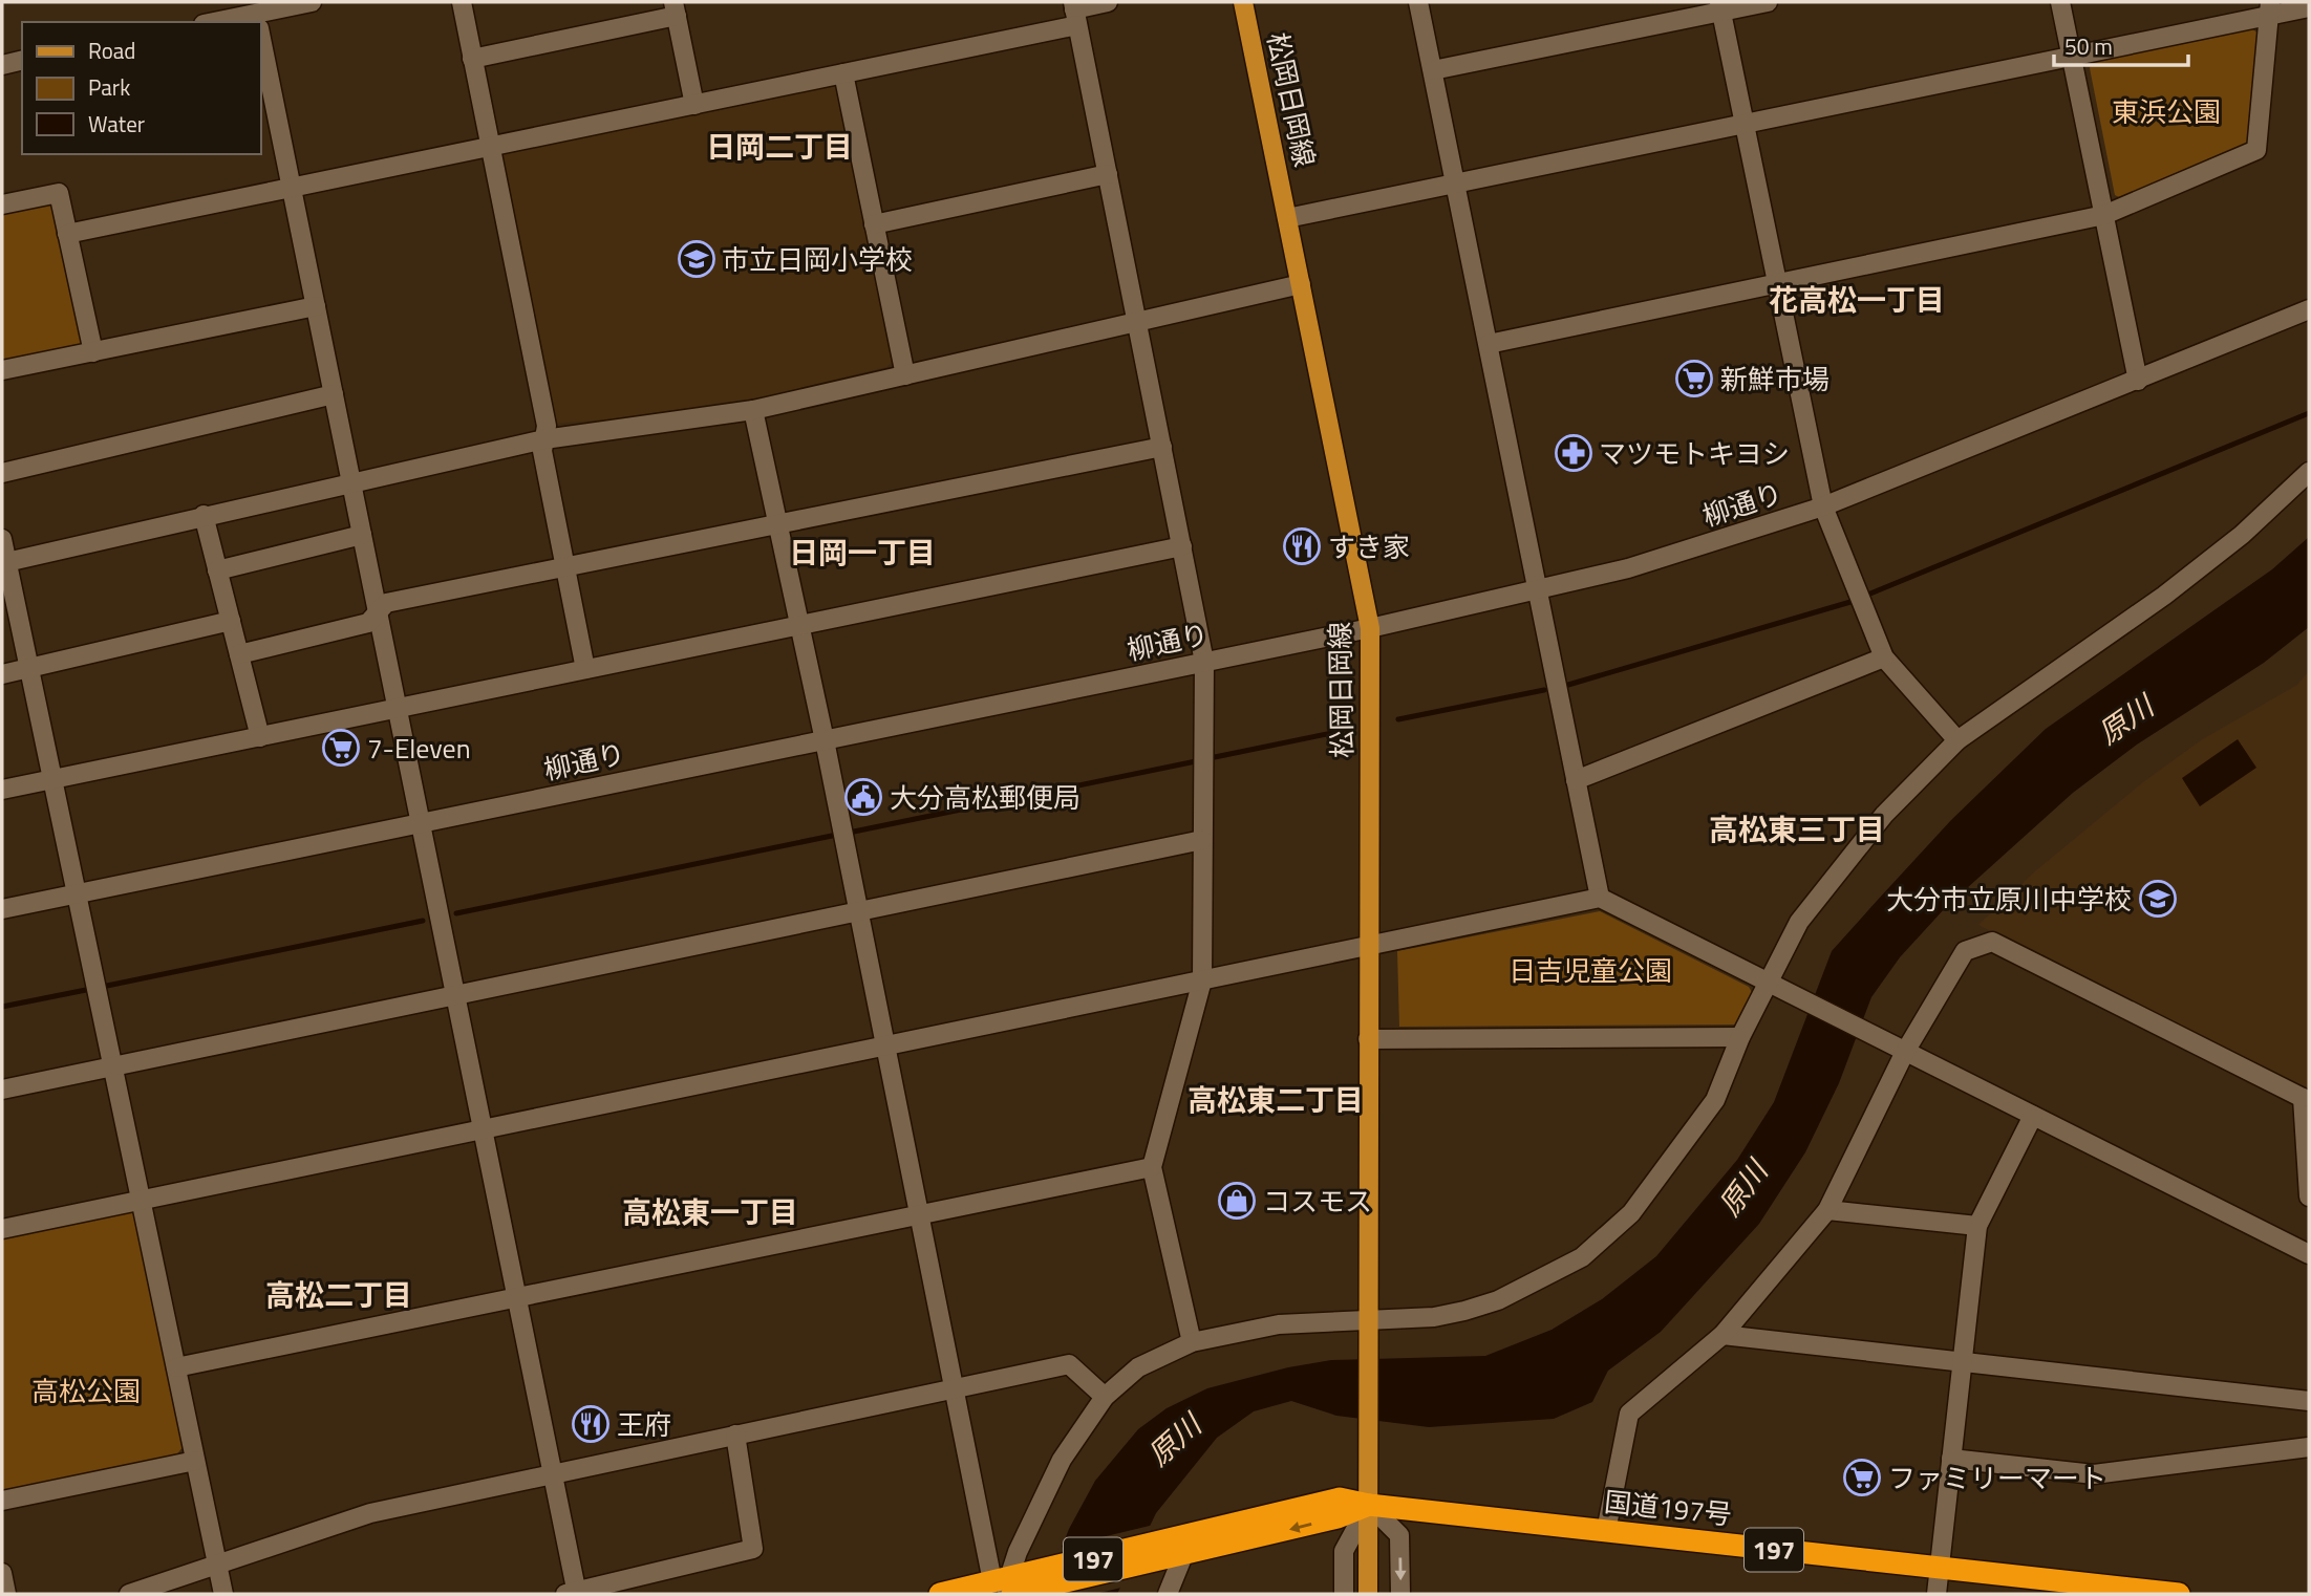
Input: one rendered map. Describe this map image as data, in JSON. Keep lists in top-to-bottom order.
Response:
{
  "streets": {
    "highway": ["国道197号", "197"],
    "main road": ["松岡日岡線"],
    "street": ["柳通り"]
  },
  "crossings": [
    ["松岡日岡線", "柳通り"],
    ["松岡日岡線", "国道197号"]
  ],
  "districts": [
    "日岡二丁目",
    "花高松一丁目",
    "日岡一丁目",
    "高松東三丁目",
    "高松東二丁目",
    "高松東一丁目",
    "高松二丁目"
  ],
  "water": ["原川"],
  "parks": ["東浜公園", "日吉児童公園", "高松公園"],
  "places": {
    "school or university": ["市立日岡小学校", "大分市立原川中学校"],
    "supermarket": ["新鮮市場", "7-Eleven", "ファミリーマート"],
    "pharmacy": ["マツモトキヨシ"],
    "restaurant": ["すき家", "王府"],
    "public building": ["大分高松郵便局"],
    "shop": ["コスモス"]
  },
  "legend": ["Road", "Park", "Water"],
  "scale_bar": "50 m"
}
